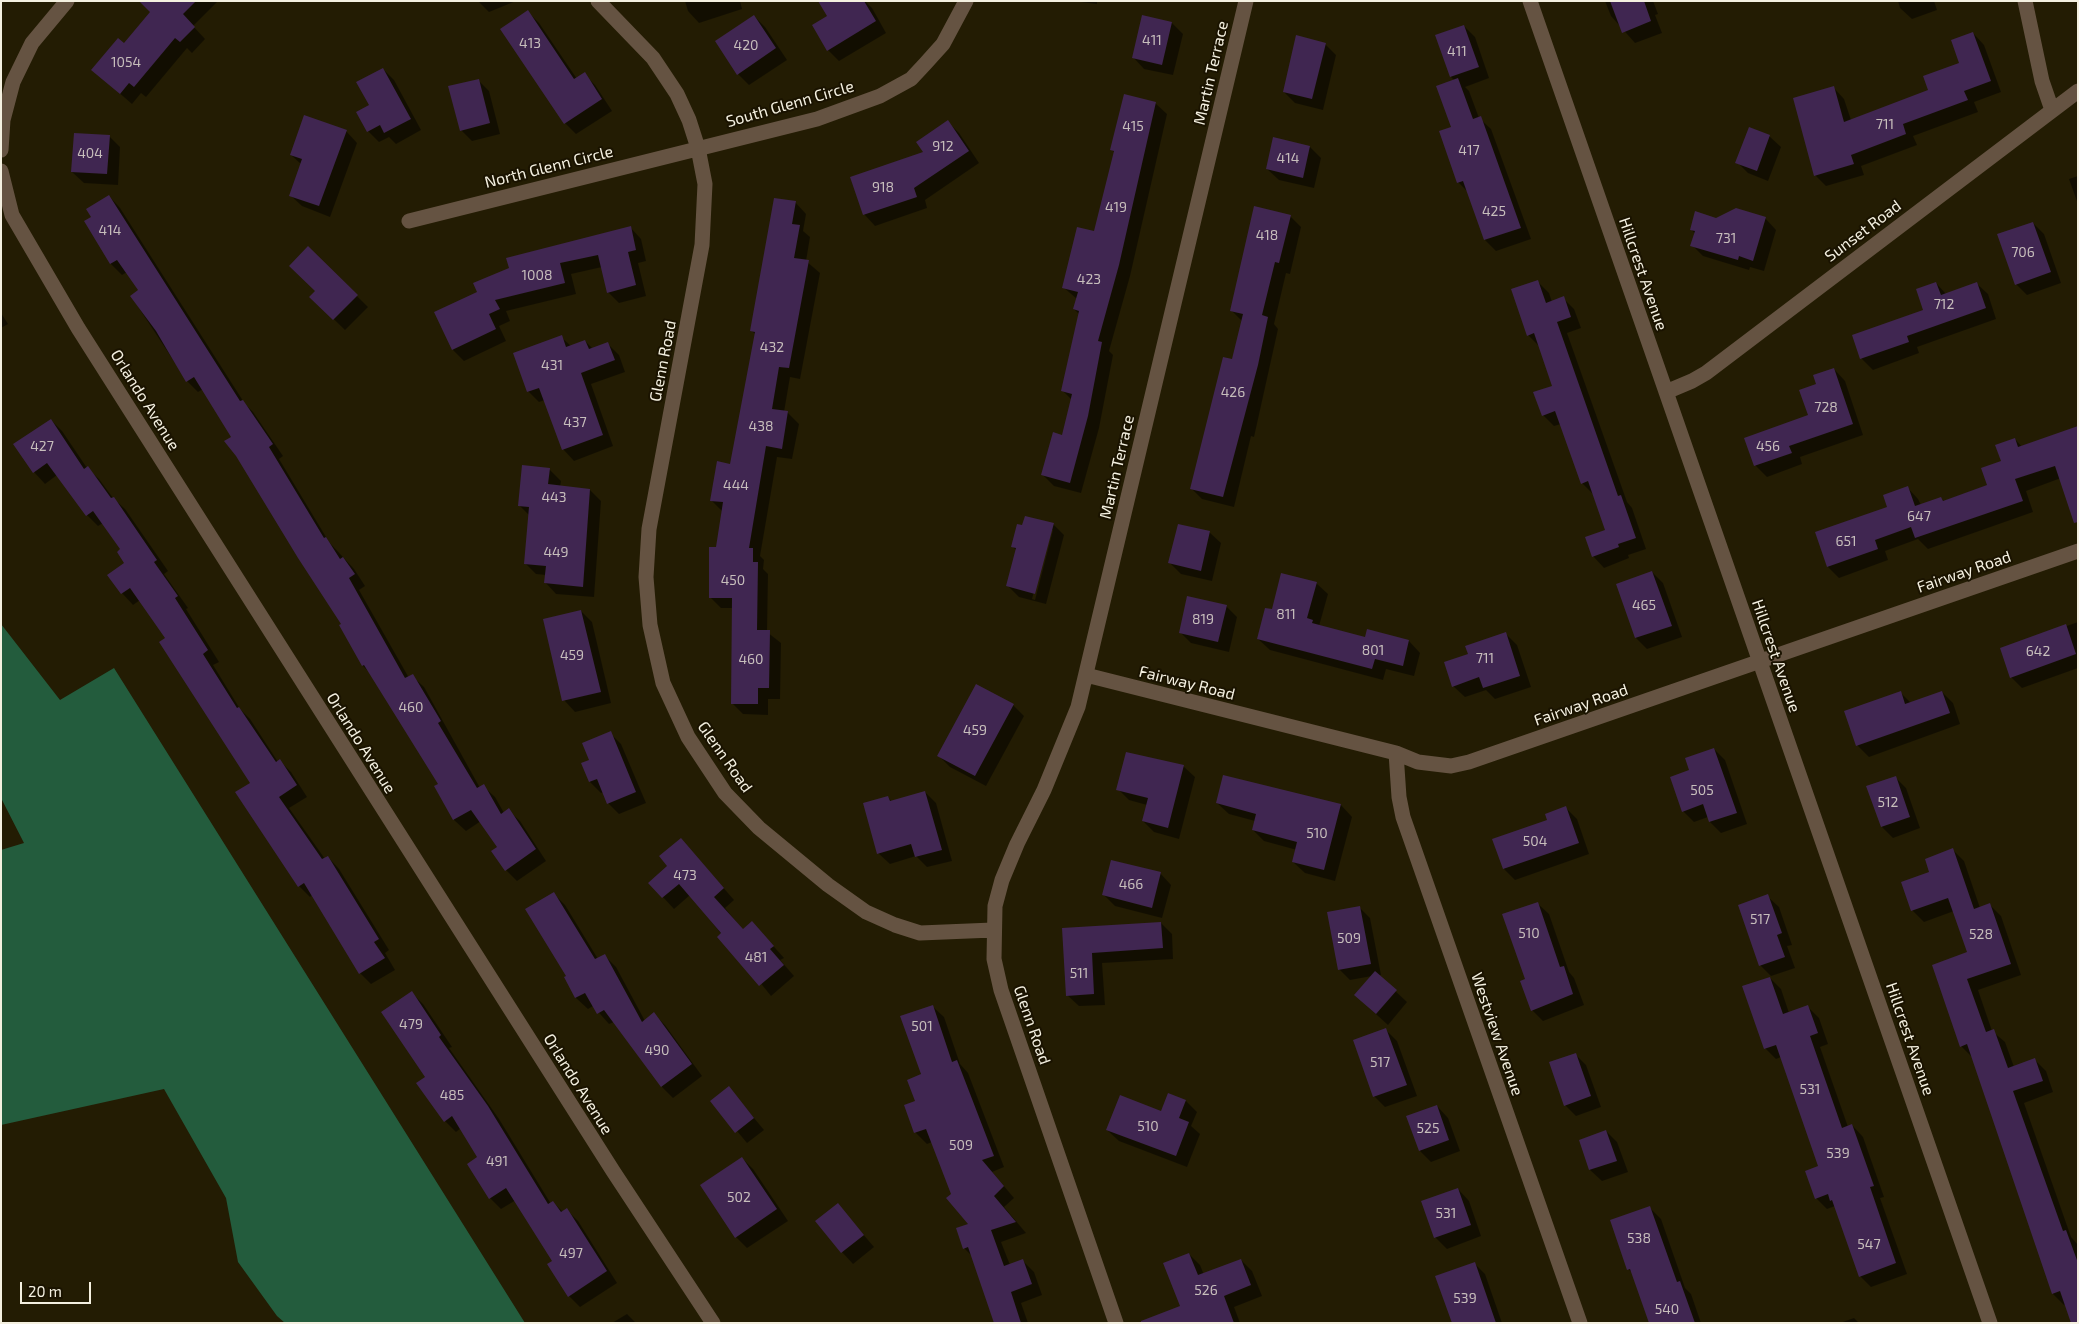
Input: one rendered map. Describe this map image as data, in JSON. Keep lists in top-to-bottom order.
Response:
{
  "streets": {
    "street": [
      "Martin Terrace",
      "South Glenn Circle",
      "North Glenn Circle",
      "Sunset Road",
      "Hillcrest Avenue",
      "Glenn Road",
      "Orlando Avenue",
      "Fairway Road",
      "Westview Avenue"
    ]
  },
  "crossings": [
    ["Martin Terrace", "Glenn Road"],
    ["Martin Terrace", "Fairway Road"],
    ["South Glenn Circle", "North Glenn Circle"],
    ["South Glenn Circle", "Glenn Road"],
    ["North Glenn Circle", "Glenn Road"],
    ["Sunset Road", "Hillcrest Avenue"],
    ["Hillcrest Avenue", "Fairway Road"],
    ["Fairway Road", "Westview Avenue"]
  ],
  "house_numbers": [
    "411",
    "413",
    "420",
    "411",
    "1054",
    "711",
    "415",
    "912",
    "417",
    "404",
    "414",
    "918",
    "419",
    "425",
    "414",
    "418",
    "731",
    "706",
    "1008",
    "423",
    "712",
    "432",
    "431",
    "426",
    "728",
    "437",
    "438",
    "427",
    "456",
    "444",
    "443",
    "647",
    "651",
    "449",
    "450",
    "465",
    "811",
    "819",
    "801",
    "642",
    "459",
    "711",
    "460",
    "460",
    "459",
    "505",
    "512",
    "510",
    "504",
    "473",
    "466",
    "517",
    "510",
    "528",
    "509",
    "481",
    "511",
    "479",
    "501",
    "490",
    "517",
    "531",
    "485",
    "510",
    "525",
    "509",
    "539",
    "491",
    "502",
    "531",
    "538",
    "547",
    "497",
    "526",
    "539",
    "540"
  ],
  "scale_bar": "20 m"
}
